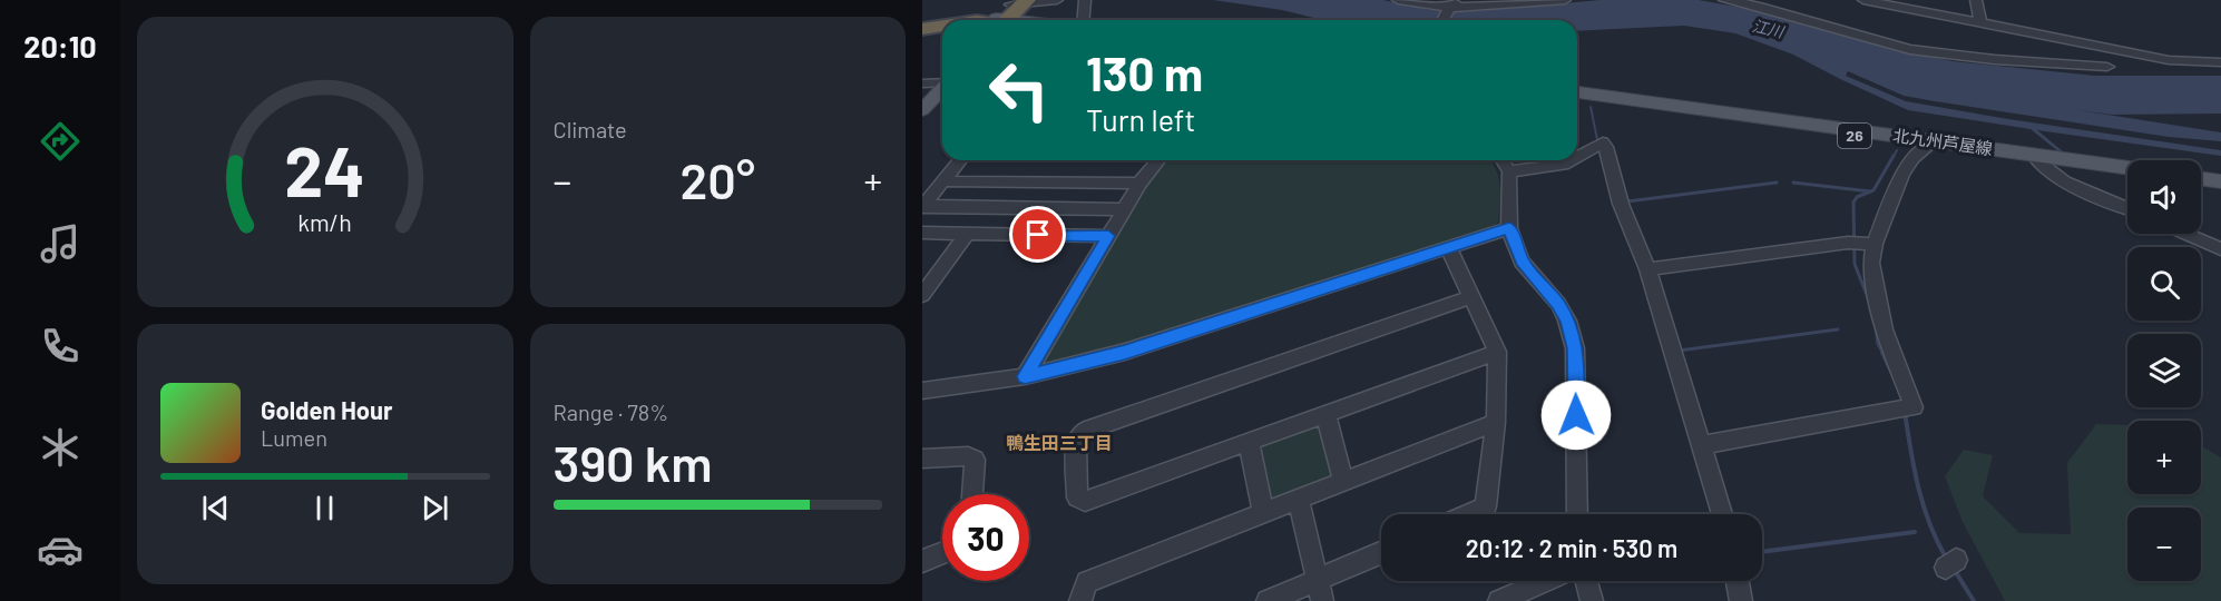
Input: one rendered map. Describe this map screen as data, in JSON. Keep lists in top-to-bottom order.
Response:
{
  "streets": {
    "main road": ["26", "北九州芦屋線"]
  },
  "districts": ["鴨生田三丁目"],
  "water": ["江川"],
  "page": {
    "tabs": "20:10",
    "tile": [
      "Climate",
      ["Range · 78%", "390 km"]
    ],
    "turn": ["130 m", "Turn left"],
    "heat": ["−", "20°", "+"],
    "map_buttons": ["+", "−"],
    "song": ["Golden Hour", "Lumen"],
    "limit": "30",
    "trip": "20:12 · 2 min · 530 m",
    "gauge": ["24", "km/h"]
  }
}
